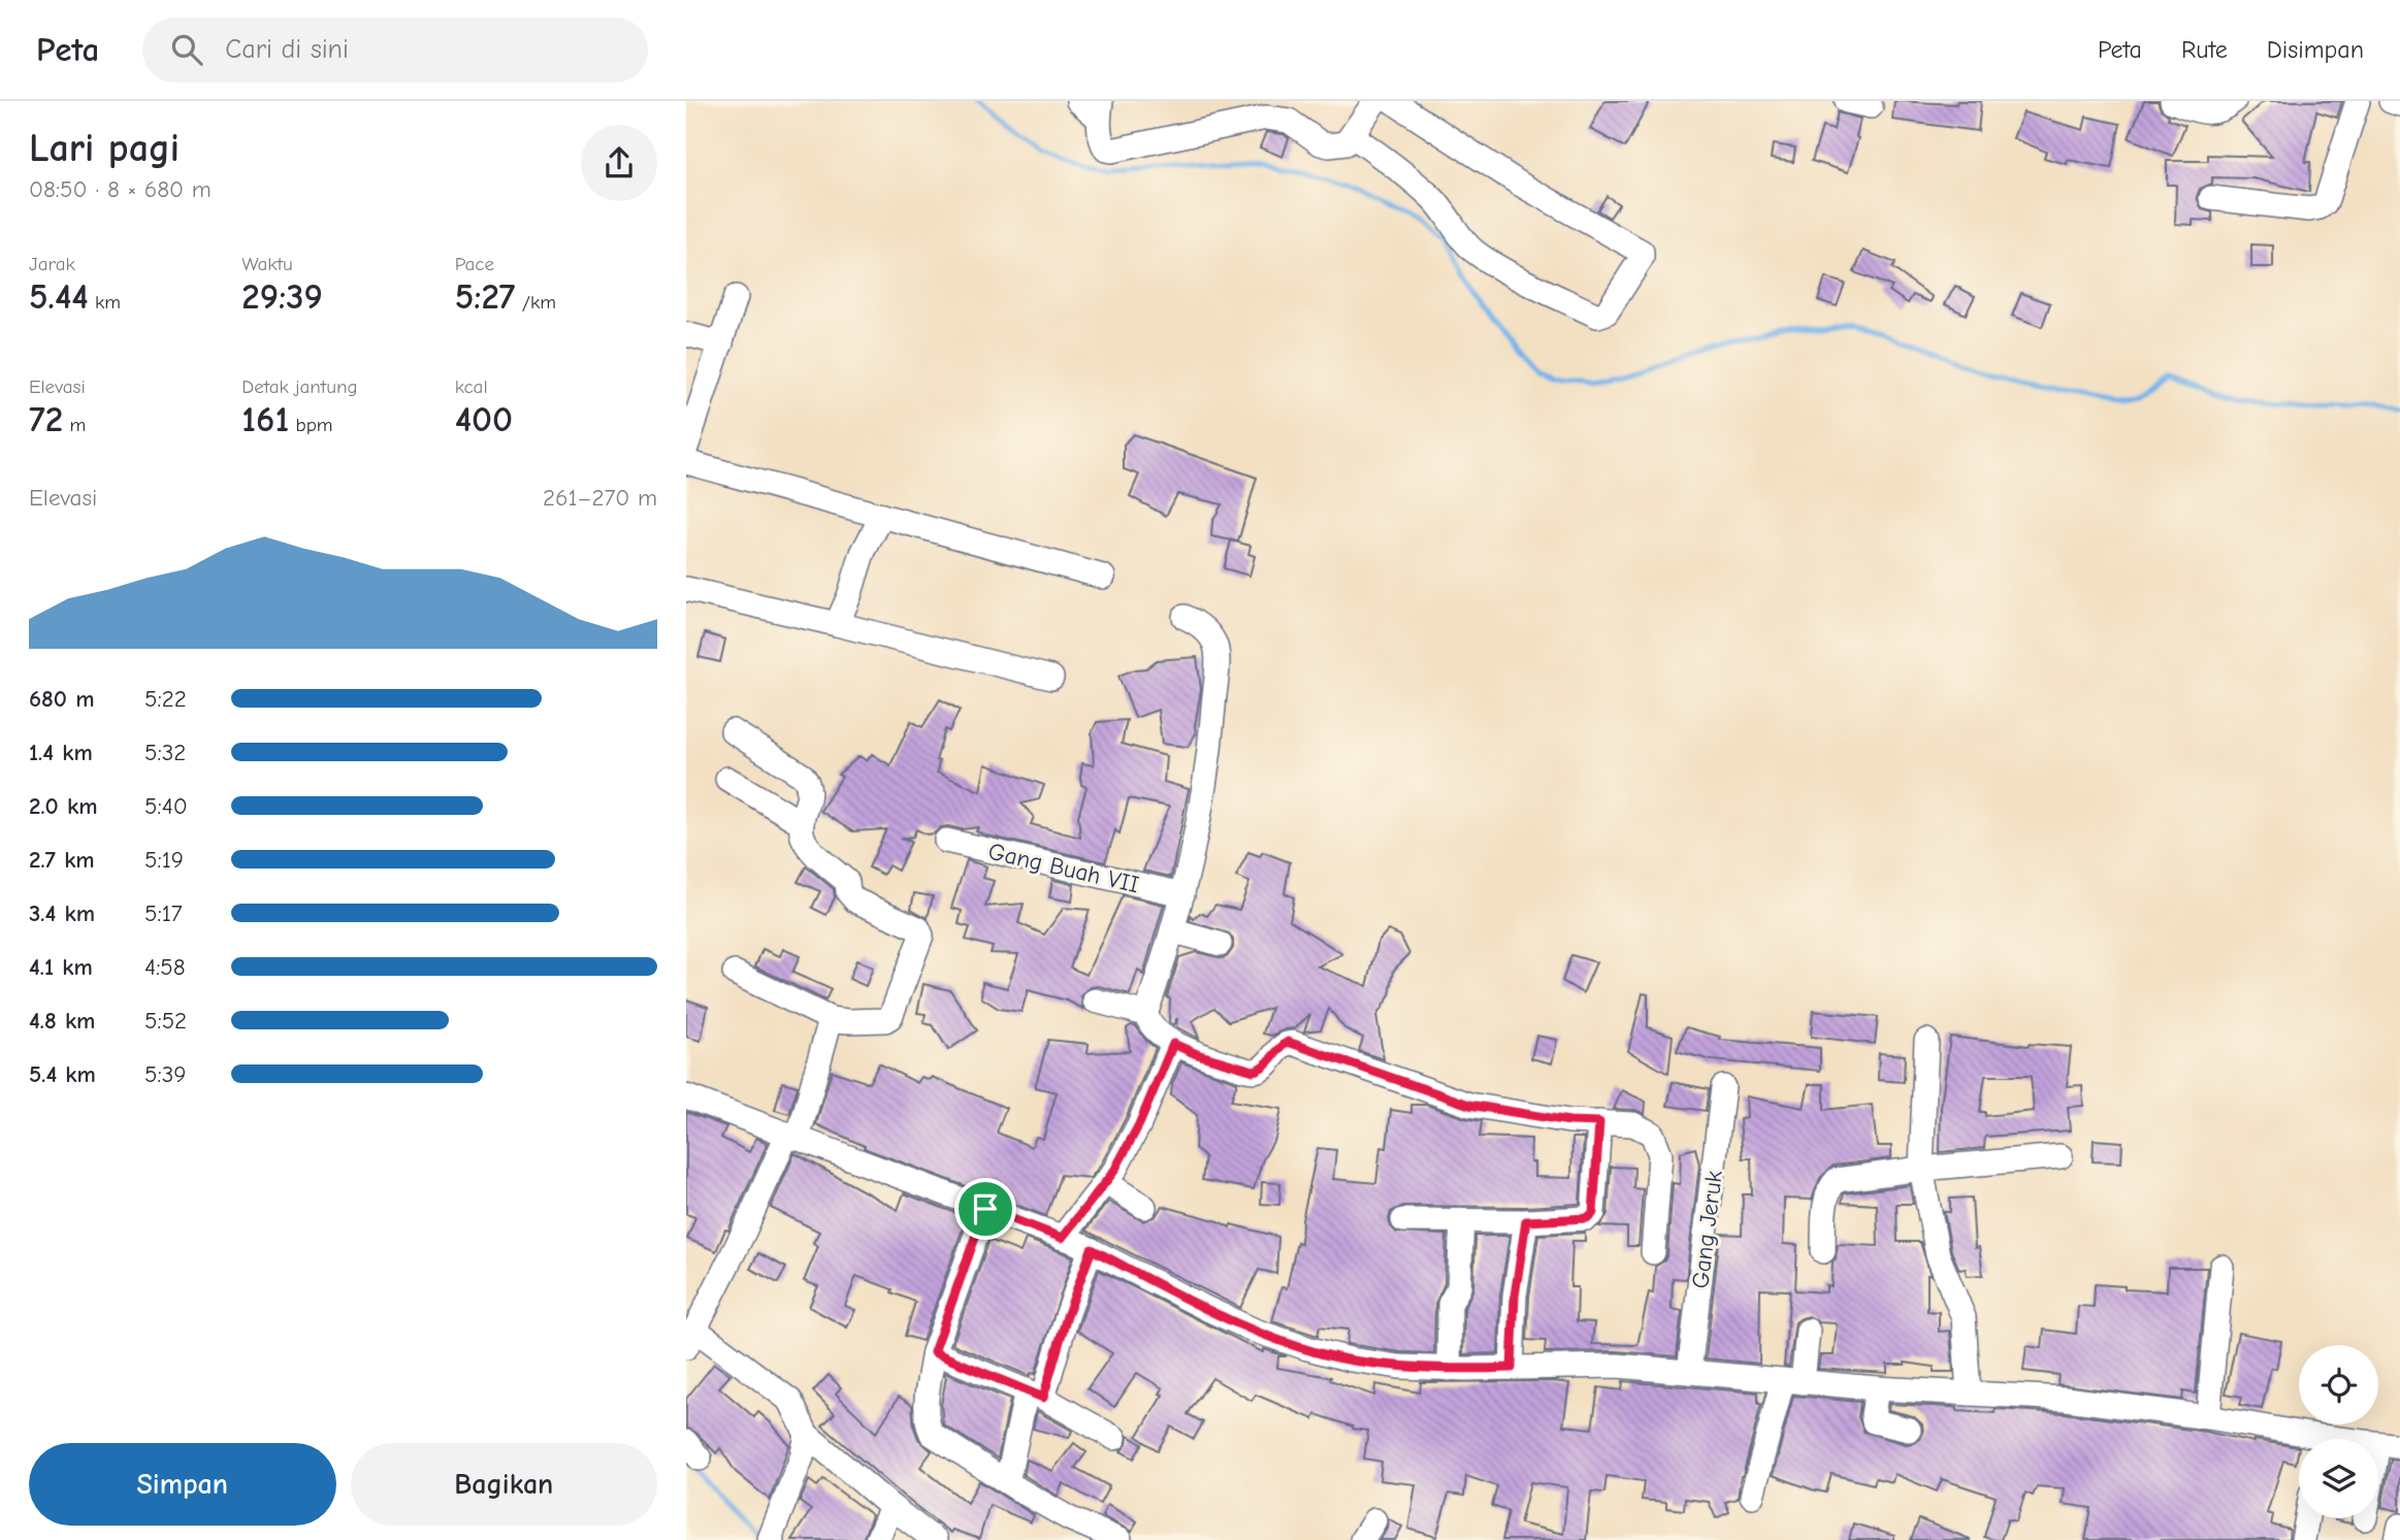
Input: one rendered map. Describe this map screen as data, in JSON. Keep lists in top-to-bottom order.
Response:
{
  "streets": {
    "street": ["Gang Buah VII", "Gang Jeruk"]
  },
  "page": {
    "header": "Peta",
    "search": "Cari di sini",
    "nav": ["Peta", "Rute", "Disimpan"],
    "heading": ["Lari pagi", "08:50 · 8 × 680 m"],
    "stats": [
      ["Jarak", "5.44 km"],
      ["Waktu", "29:39"],
      ["Pace", "5:27 /km"],
      ["Elevasi", "72 m"],
      ["Detak jantung", "161 bpm"],
      ["kcal", "400"]
    ],
    "chart": ["Elevasi", "261–270 m"],
    "list": [
      {
        "name": "680 m",
        "note": "5:22"
      },
      {
        "name": "1.4 km",
        "note": "5:32"
      },
      {
        "name": "2.0 km",
        "note": "5:40"
      },
      {
        "name": "2.7 km",
        "note": "5:19"
      },
      {
        "name": "3.4 km",
        "note": "5:17"
      },
      {
        "name": "4.1 km",
        "note": "4:58"
      },
      {
        "name": "4.8 km",
        "note": "5:52"
      },
      {
        "name": "5.4 km",
        "note": "5:39"
      }
    ],
    "buttons": ["Simpan", "Bagikan"]
  }
}
